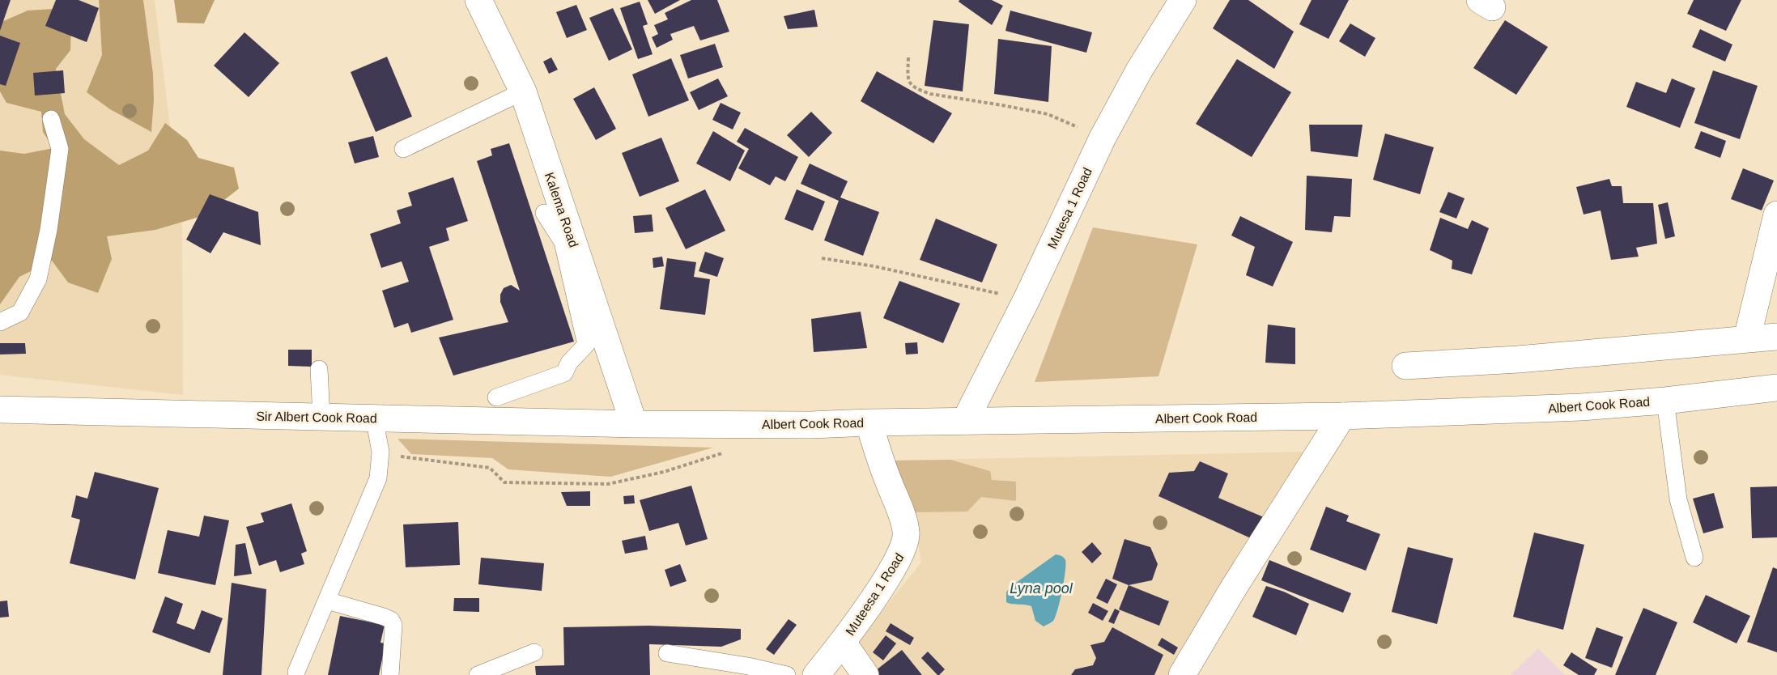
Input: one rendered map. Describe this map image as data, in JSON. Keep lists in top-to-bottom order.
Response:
{
  "streets": {
    "street": [
      "Mutesa 1 Road",
      "Kalema Road",
      "Albert Cook Road",
      "Sir Albert Cook Road",
      "Muteesa 1 Road"
    ]
  },
  "crossings": [
    ["Mutesa 1 Road", "Albert Cook Road"],
    ["Kalema Road", "Albert Cook Road"],
    ["Kalema Road", "Sir Albert Cook Road"],
    ["Albert Cook Road", "Sir Albert Cook Road"],
    ["Albert Cook Road", "Muteesa 1 Road"]
  ],
  "water": ["Lyna pool"]
}
